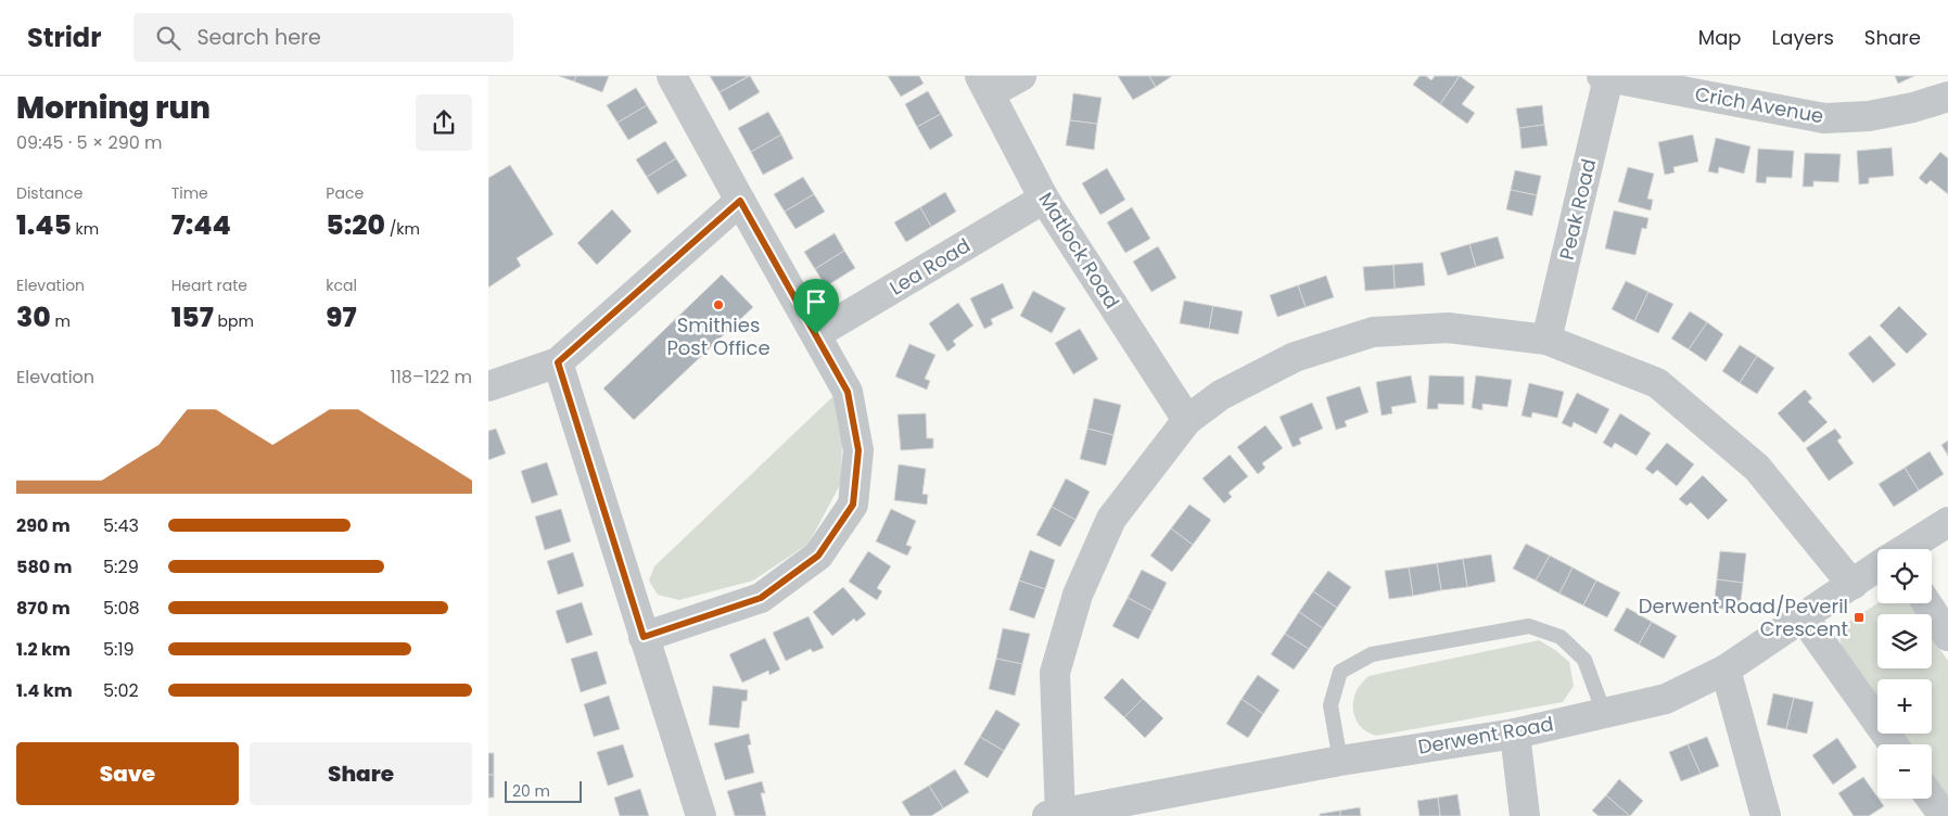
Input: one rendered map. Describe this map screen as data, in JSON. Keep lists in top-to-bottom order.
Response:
{
  "streets": {
    "street": [
      "Crich Avenue",
      "Peak Road",
      "Matlock Road",
      "Lea Road",
      "Derwent Road"
    ]
  },
  "crossings": [
    ["Crich Avenue", "Peak Road"],
    ["Matlock Road", "Lea Road"]
  ],
  "places": {
    "other": ["Smithies Post Office"],
    "transit": ["Derwent Road/Peveril Crescent"]
  },
  "scale_bar": "20 m",
  "page": {
    "header": "Stridr",
    "search": "Search here",
    "nav": ["Map", "Layers", "Share"],
    "heading": ["Morning run", "09:45 · 5 × 290 m"],
    "stats": [
      ["Distance", "1.45 km"],
      ["Time", "7:44"],
      ["Pace", "5:20 /km"],
      ["Elevation", "30 m"],
      ["Heart rate", "157 bpm"],
      ["kcal", "97"]
    ],
    "chart": ["Elevation", "118–122 m"],
    "list": [
      {
        "name": "290 m",
        "note": "5:43"
      },
      {
        "name": "580 m",
        "note": "5:29"
      },
      {
        "name": "870 m",
        "note": "5:08"
      },
      {
        "name": "1.2 km",
        "note": "5:19"
      },
      {
        "name": "1.4 km",
        "note": "5:02"
      }
    ],
    "map_buttons": ["+", "−"],
    "buttons": ["Save", "Share"],
    "scale": "20 m"
  }
}
